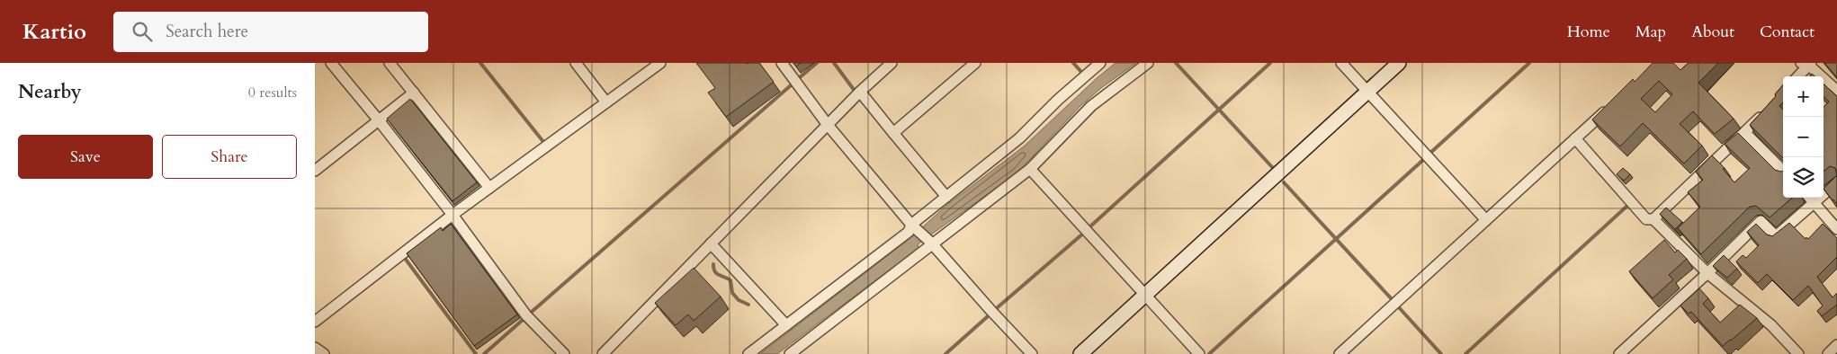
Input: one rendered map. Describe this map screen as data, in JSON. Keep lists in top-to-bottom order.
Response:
{
  "page": {
    "header": "Kartio",
    "search": "Search here",
    "nav": [
      "Home",
      "Map",
      "About",
      "Contact"
    ],
    "heading": ["Nearby", "0 results"],
    "map_buttons": ["+", "−"],
    "buttons": ["Save", "Share"]
  }
}
